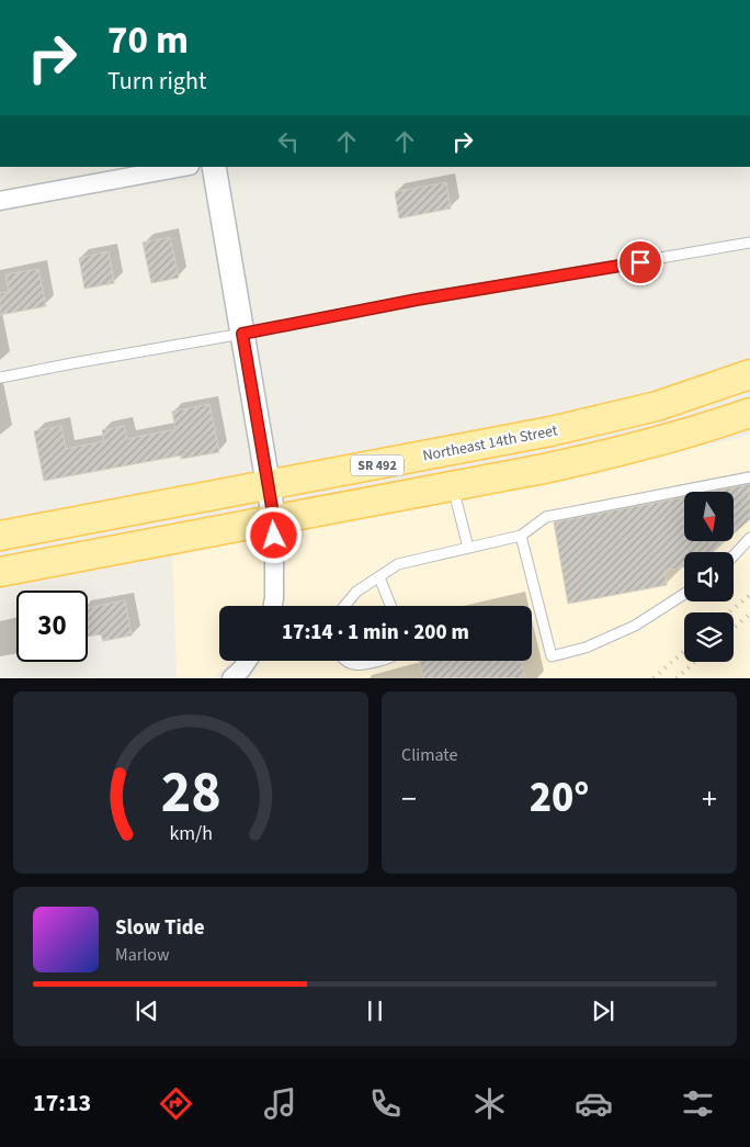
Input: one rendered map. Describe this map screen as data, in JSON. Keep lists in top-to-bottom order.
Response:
{
  "streets": {
    "main road": ["Northeast 14th Street", "SR 492"]
  },
  "north": "bottom",
  "page": {
    "turn": ["70 m", "Turn right"],
    "limit": "30",
    "trip": "17:14 · 1 min · 200 m",
    "tile": "Climate",
    "heat": ["−", "20°", "+"],
    "song": ["Slow Tide", "Marlow"],
    "tabs": "17:13",
    "gauge": ["28", "km/h"]
  }
}
